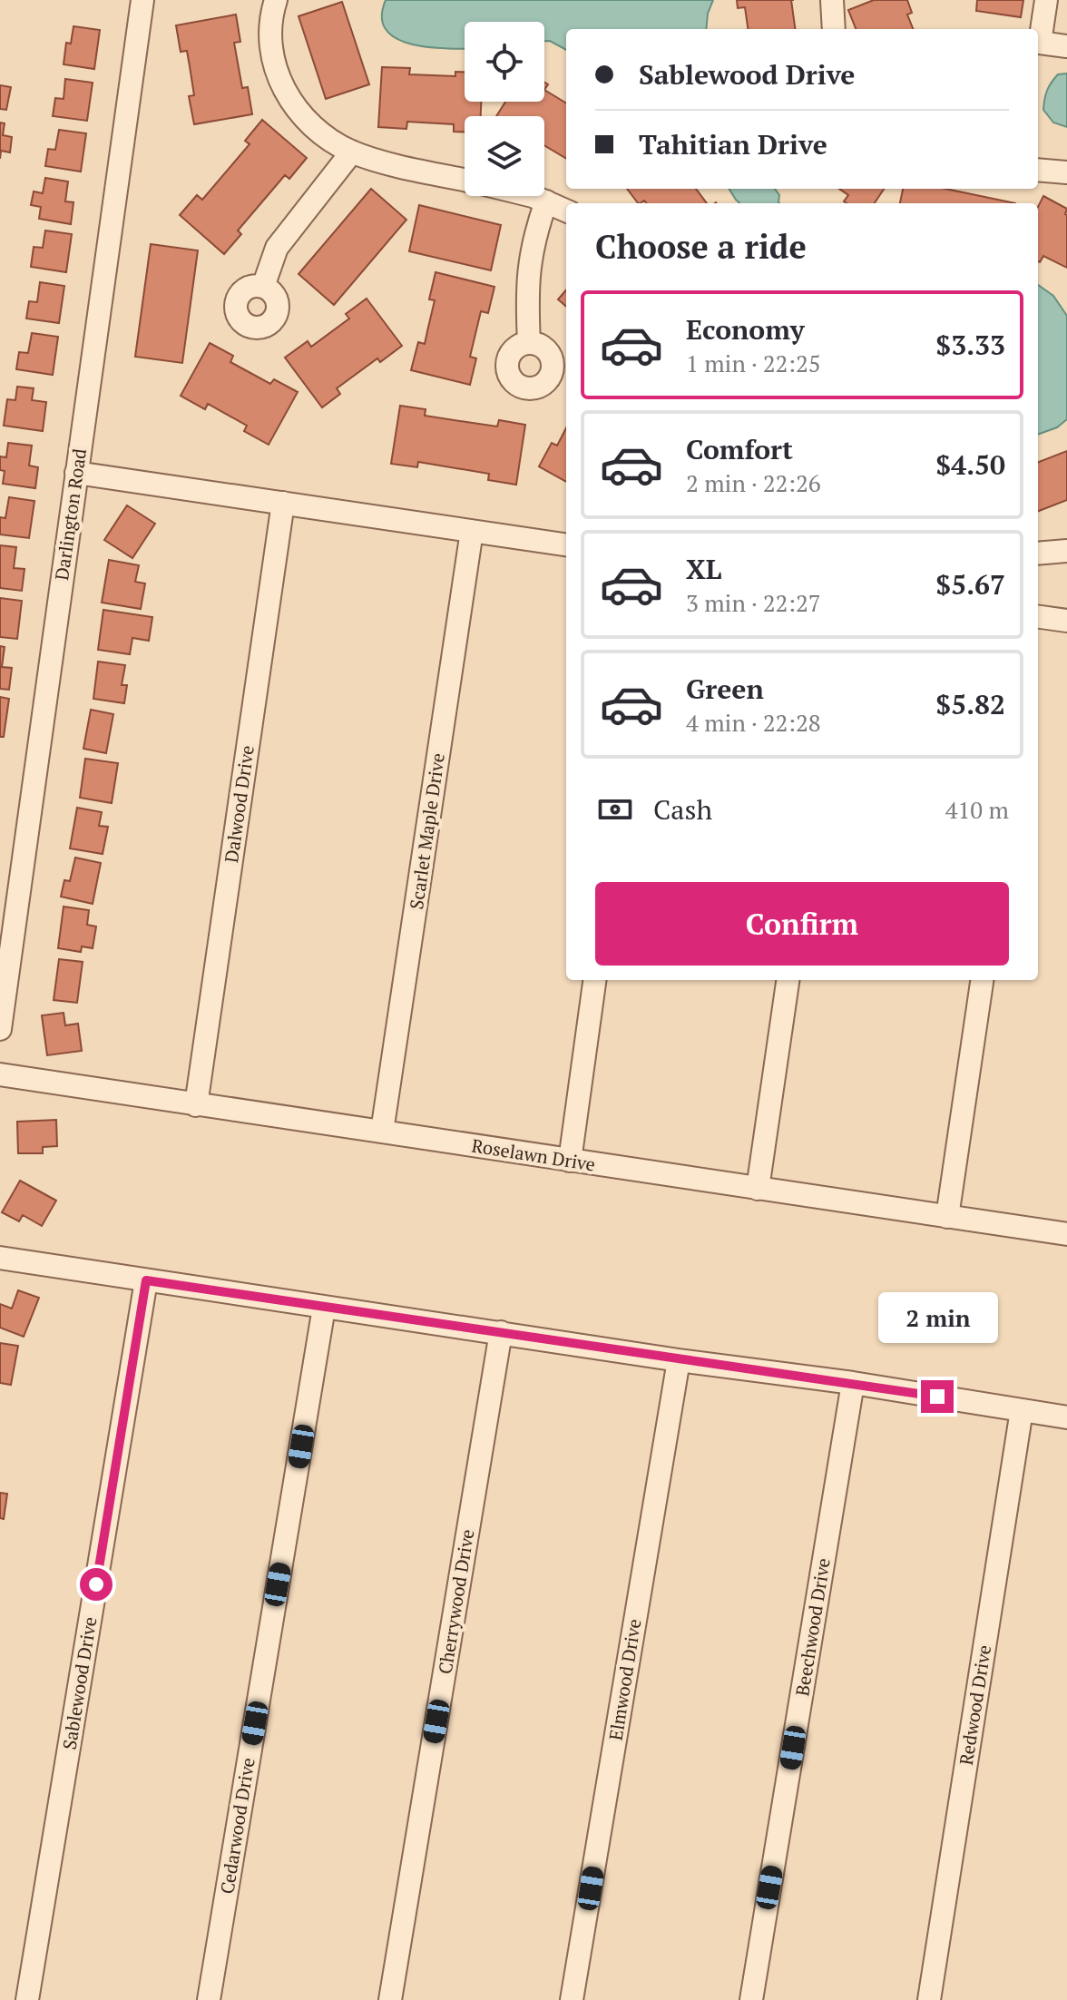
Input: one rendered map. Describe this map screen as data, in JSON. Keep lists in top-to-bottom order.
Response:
{
  "streets": {
    "street": [
      "Darlington Road",
      "Dalwood Drive",
      "Scarlet Maple Drive",
      "Roselawn Drive",
      "Cherrywood Drive",
      "Beechwood Drive",
      "Elmwood Drive",
      "Sablewood Drive",
      "Redwood Drive",
      "Cedarwood Drive"
    ]
  },
  "crossings": [
    ["Dalwood Drive", "Roselawn Drive"],
    ["Scarlet Maple Drive", "Roselawn Drive"]
  ],
  "page": {
    "banner": ["Sablewood Drive", "Tahitian Drive"],
    "heading": "Choose a ride",
    "list": [
      {
        "name": "Economy",
        "note": "1 min · 22:25",
        "value": "$3.33"
      },
      {
        "name": "Comfort",
        "note": "2 min · 22:26",
        "value": "$4.50"
      },
      {
        "name": "XL",
        "note": "3 min · 22:27",
        "value": "$5.67"
      },
      {
        "name": "Green",
        "note": "4 min · 22:28",
        "value": "$5.82"
      }
    ],
    "pay": ["Cash", "410 m"],
    "buttons": "Confirm",
    "bubble": "2 min"
  }
}
